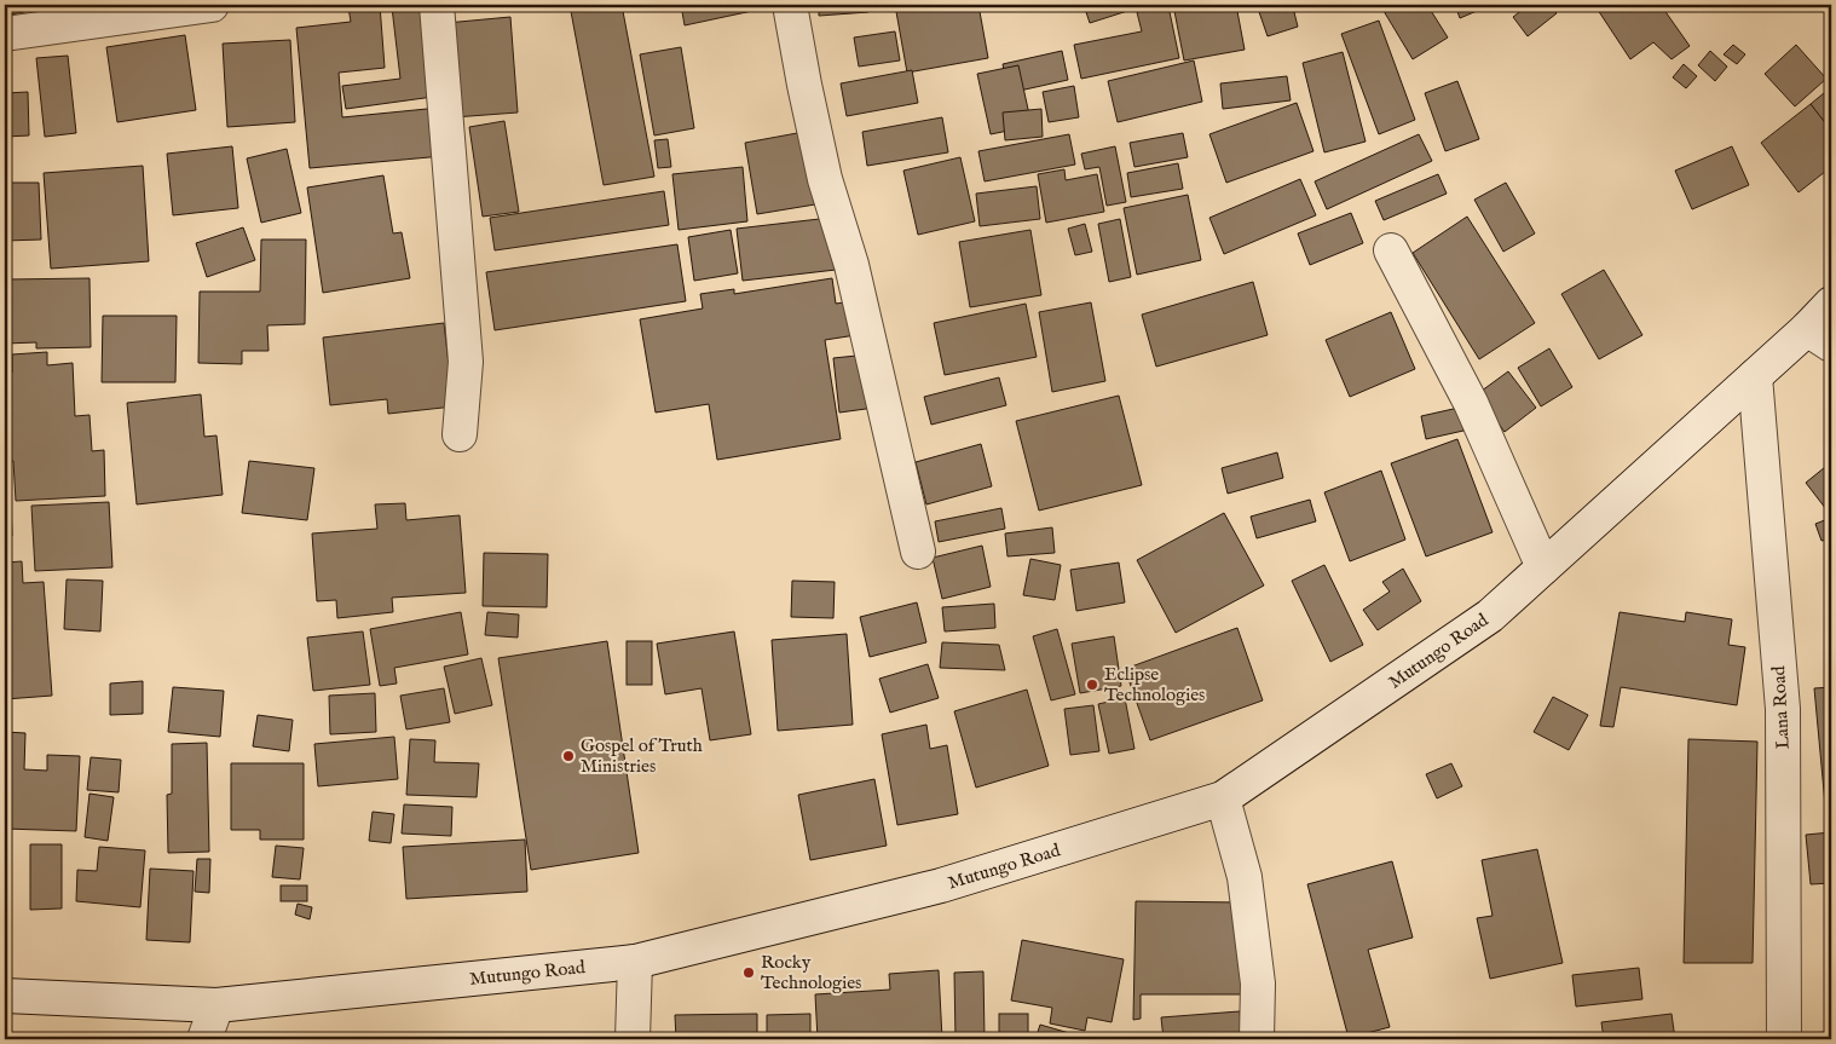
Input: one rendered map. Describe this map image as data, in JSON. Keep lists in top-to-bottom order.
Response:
{
  "streets": {
    "street": ["Mutungo Road", "Lana Road"]
  },
  "crossings": [
    ["Mutungo Road", "Lana Road"]
  ],
  "places": ["Eclipse Technologies", "Gospel of Truth Ministries", "Rocky Technologies"]
}
